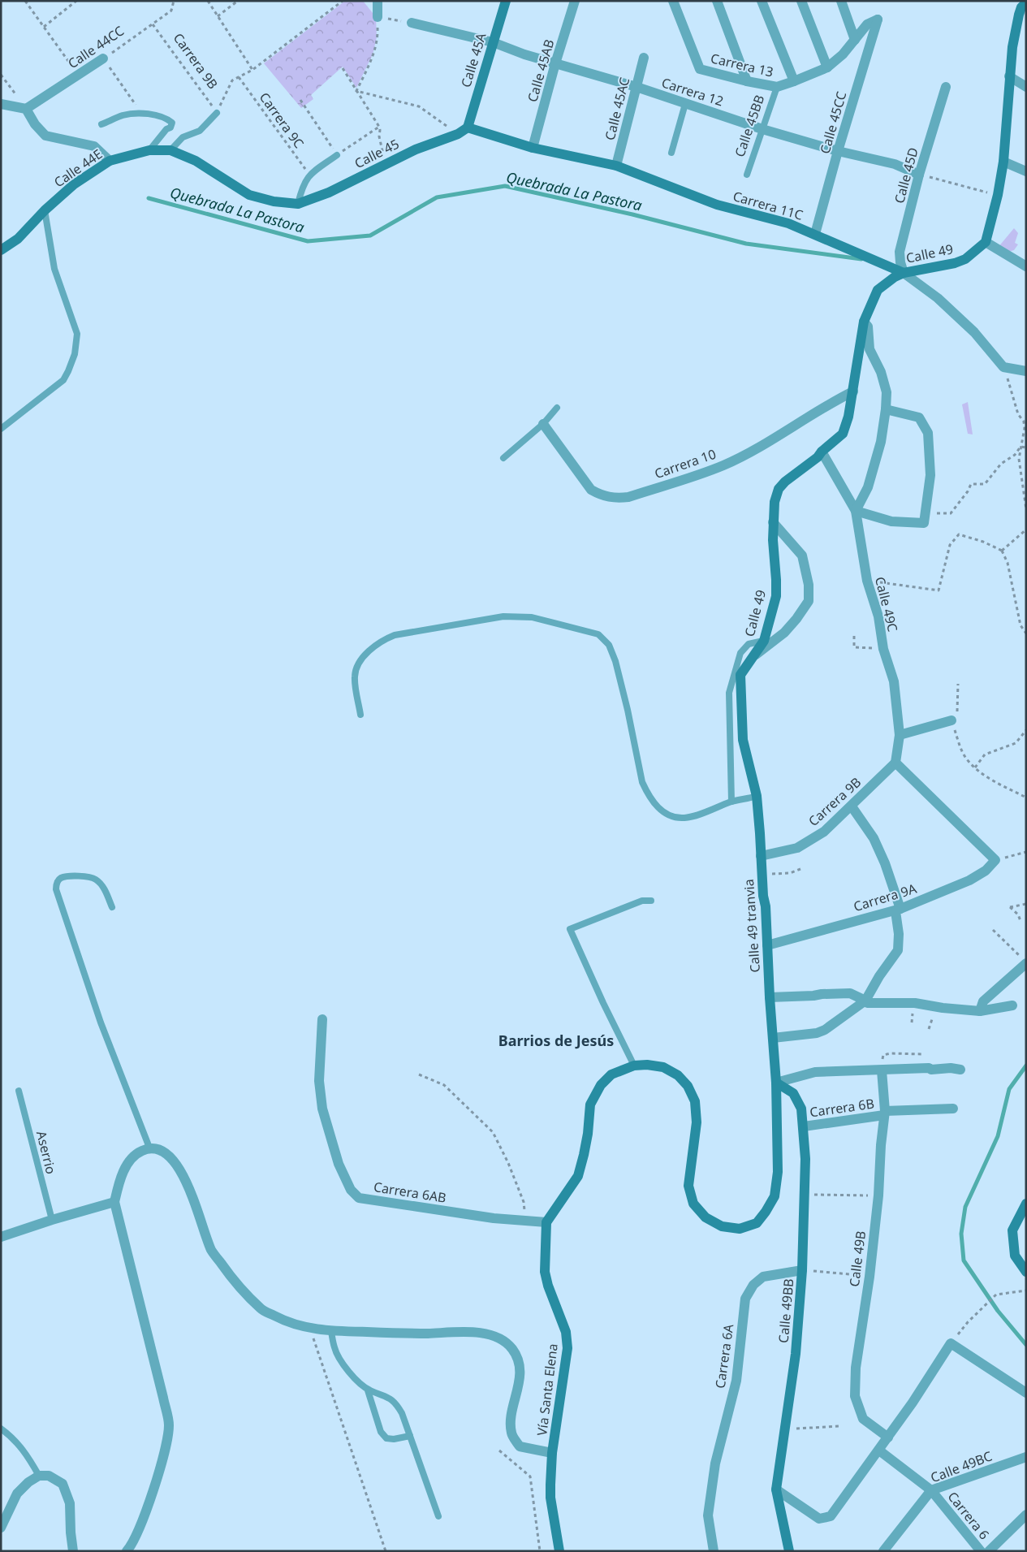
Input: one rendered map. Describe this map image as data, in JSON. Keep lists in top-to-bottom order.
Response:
{
  "streets": {
    "main road": [
      "Calle 45A",
      "Calle 45",
      "Calle 44E",
      "Carrera 11C",
      "Calle 49",
      "Calle 49 tranvia",
      "Calle 49BB",
      "Vía Santa Elena"
    ],
    "street": [
      "Calle 44CC",
      "Carrera 9B",
      "Carrera 13",
      "Calle 45AB",
      "Carrera 12",
      "Calle 45AC",
      "Calle 45CC",
      "Calle 45BB",
      "Calle 45D",
      "Carrera 10",
      "Calle 49C",
      "Carrera 9A",
      "Carrera 6B",
      "Carrera 6AB",
      "Calle 49B",
      "Carrera 6A",
      "Calle 49BC",
      "Carrera 6"
    ],
    "lane": ["Aserrio"],
    "path": ["Carrera 9C"]
  },
  "crossings": [
    ["Calle 44CC", "Carrera 9B"],
    ["Calle 45A", "Carrera 12"],
    ["Calle 45A", "Calle 45"],
    ["Calle 45A", "Carrera 11C"],
    ["Carrera 9B", "Calle 49C"],
    ["Carrera 9B", "Calle 49 tranvia"],
    ["Carrera 13", "Calle 45CC"],
    ["Carrera 13", "Calle 45BB"],
    ["Calle 45AB", "Carrera 12"],
    ["Calle 45AB", "Carrera 11C"],
    ["Carrera 12", "Calle 45AC"],
    ["Carrera 12", "Calle 45CC"],
    ["Carrera 12", "Calle 45BB"],
    ["Carrera 12", "Calle 45D"],
    ["Calle 45AC", "Carrera 11C"],
    ["Calle 45CC", "Carrera 11C"],
    ["Calle 45", "Calle 44E"],
    ["Calle 45", "Carrera 11C"],
    ["Calle 45D", "Carrera 11C"],
    ["Calle 45D", "Calle 49"],
    ["Carrera 11C", "Calle 49"],
    ["Calle 49", "Carrera 10"],
    ["Calle 49", "Calle 49 tranvia"],
    ["Carrera 9A", "Calle 49 tranvia"],
    ["Calle 49 tranvia", "Calle 49BB"],
    ["Carrera 6B", "Calle 49B"],
    ["Carrera 6B", "Calle 49BB"],
    ["Carrera 6AB", "Vía Santa Elena"],
    ["Calle 49BB", "Carrera 6A"],
    ["Calle 49BC", "Carrera 6"]
  ],
  "districts": ["Barrios de Jesús"],
  "water": ["Quebrada La Pastora"]
}
